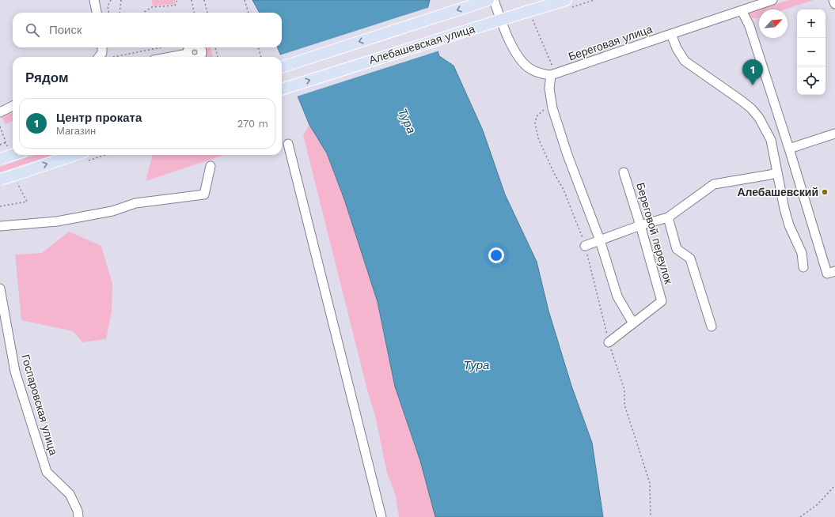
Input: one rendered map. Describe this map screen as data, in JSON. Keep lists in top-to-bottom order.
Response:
{
  "streets": {
    "main road": ["Алебашевская улица"],
    "street": ["Береговая улица", "Береговой переулок", "Госпаровская улица"]
  },
  "water": ["Тура"],
  "places": ["Алебашевский"],
  "north": "top right",
  "page": {
    "map_buttons": ["+", "−"],
    "search": "Поиск",
    "heading": "Рядом",
    "pins": "1",
    "list": [
      {
        "mark": "1",
        "name": "Центр проката",
        "note": "Магазин",
        "value": "270 m"
      }
    ]
  }
}
